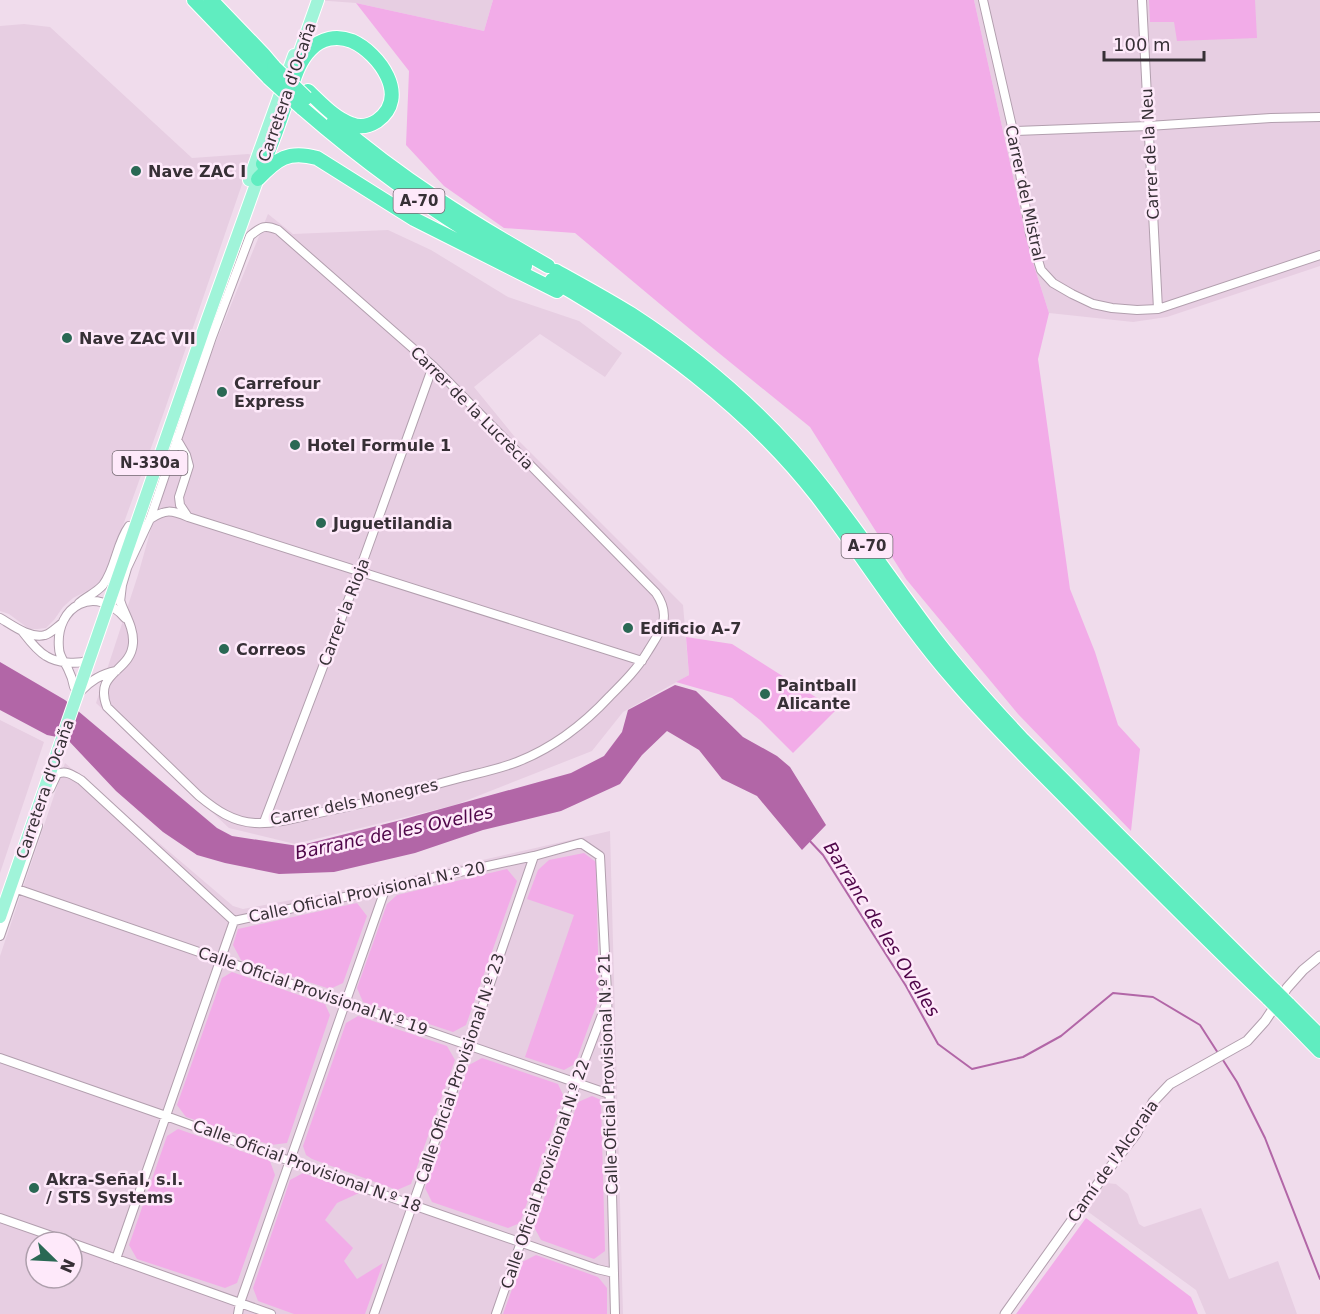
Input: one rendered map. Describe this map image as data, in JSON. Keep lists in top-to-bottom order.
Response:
{
  "streets": {
    "highway": ["A-70"],
    "main road": ["Carretera d'Ocaña", "N-330a"],
    "street": [
      "Carrer de la Neu",
      "Carrer del Mistral",
      "Carrer de la Lucrècia",
      "Carrer la Rioja",
      "Carrer dels Monegres",
      "Calle Oficial Provisional N.º 20",
      "Calle Oficial Provisional N.º 19",
      "Calle Oficial Provisional N.º 23",
      "Calle Oficial Provisional N.º 21",
      "Camí de l'Alcoraia",
      "Calle Oficial Provisional N.º 18",
      "Calle Oficial Provisional N.º 22"
    ]
  },
  "crossings": [
    ["Carretera d'Ocaña", "Carrer de la Lucrècia"],
    ["Carretera d'Ocaña", "Calle Oficial Provisional N.º 20"],
    ["Carretera d'Ocaña", "Calle Oficial Provisional N.º 19"],
    ["Carrer de la Neu", "Carrer del Mistral"],
    ["Carrer de la Lucrècia", "Carrer la Rioja"],
    ["Carrer de la Lucrècia", "Carrer dels Monegres"],
    ["Carrer la Rioja", "Carrer dels Monegres"],
    ["Calle Oficial Provisional N.º 20", "Calle Oficial Provisional N.º 23"],
    ["Calle Oficial Provisional N.º 20", "Calle Oficial Provisional N.º 21"],
    ["Calle Oficial Provisional N.º 19", "Calle Oficial Provisional N.º 23"],
    ["Calle Oficial Provisional N.º 19", "Calle Oficial Provisional N.º 21"],
    ["Calle Oficial Provisional N.º 19", "Calle Oficial Provisional N.º 22"],
    ["Calle Oficial Provisional N.º 23", "Calle Oficial Provisional N.º 18"],
    ["Calle Oficial Provisional N.º 21", "Calle Oficial Provisional N.º 18"],
    ["Calle Oficial Provisional N.º 21", "Calle Oficial Provisional N.º 22"],
    ["Calle Oficial Provisional N.º 18", "Calle Oficial Provisional N.º 22"]
  ],
  "water": ["Barranc de les Ovelles"],
  "places": [
    "Nave ZAC I",
    "Nave ZAC VII",
    "Carrefour Express",
    "Hotel Formule 1",
    "Juguetilandia",
    "Edificio A-7",
    "Correos",
    "Paintball Alicante",
    "Akra-Señal, s.l. / STS Systems"
  ],
  "scale_bar": "100 m",
  "north": "bottom right"
}
